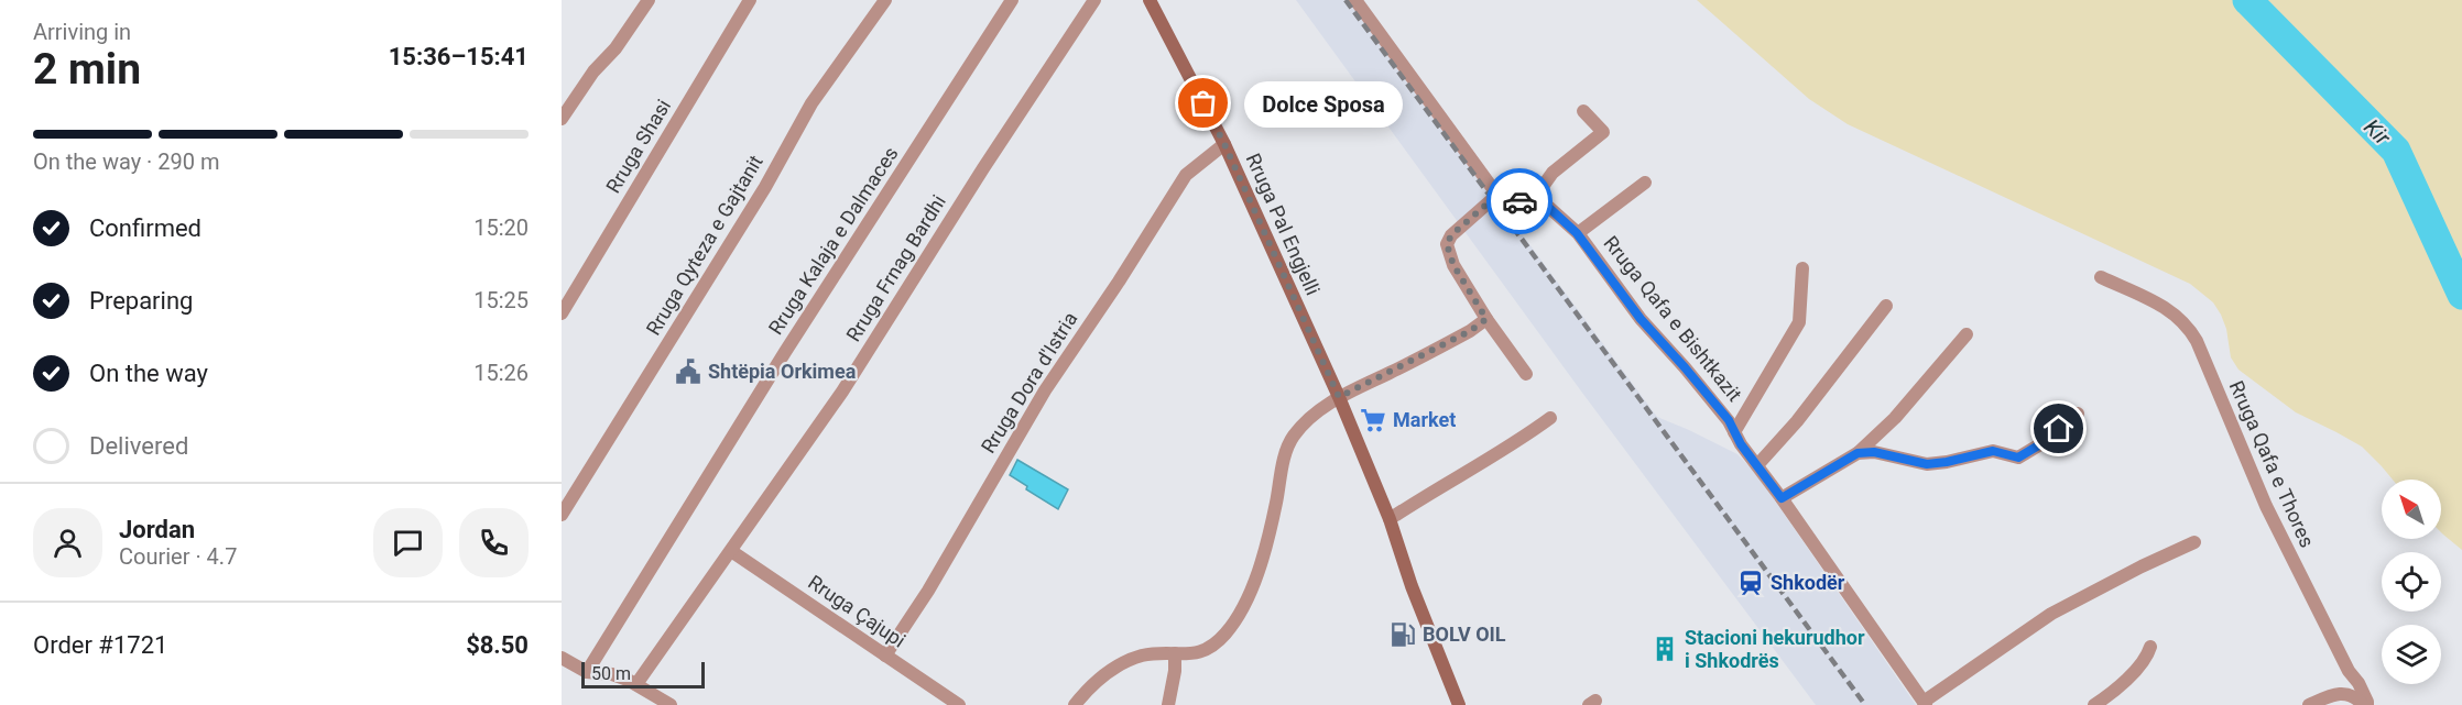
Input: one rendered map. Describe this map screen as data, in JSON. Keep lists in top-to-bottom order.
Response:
{
  "streets": {
    "main road": ["Rruga Pal Engjelli"],
    "street": [
      "Rruga Shasi",
      "Rruga Kalaja e Dalmaces",
      "Rruga Qyteza e Gajtanit",
      "Rruga Frnag Bardhi",
      "Rruga Qafa e Bishtkazit",
      "Rruga Dora d'Istria",
      "Rruga Qafa e Thores",
      "Rruga Çajupi"
    ]
  },
  "crossings": [
    ["Rruga Pal Engjelli", "Rruga Dora d'Istria"],
    ["Rruga Frnag Bardhi", "Rruga Çajupi"],
    ["Rruga Dora d'Istria", "Rruga Çajupi"]
  ],
  "water": ["Kir"],
  "places": {
    "other": ["Dolce Sposa"],
    "public building": ["Shtëpia Orkimea"],
    "supermarket": ["Market"],
    "station": ["Shkodër"],
    "fuel station": ["BOLV OIL"],
    "building": ["Stacioni hekurudhor i Shkodrës"]
  },
  "scale_bar": "50 m",
  "north": "top left",
  "page": {
    "heading": ["2 min", "Arriving in", "15:36–15:41"],
    "panel": [
      "Jordan",
      "Courier · 4.7",
      "Order #1721",
      "$8.50"
    ],
    "bubble": "Dolce Sposa",
    "bar": "On the way · 290 m",
    "list": [
      ["Confirmed", "15:20"],
      ["Preparing", "15:25"],
      ["On the way", "15:26"],
      "Delivered"
    ],
    "scale": "50 m"
  }
}
